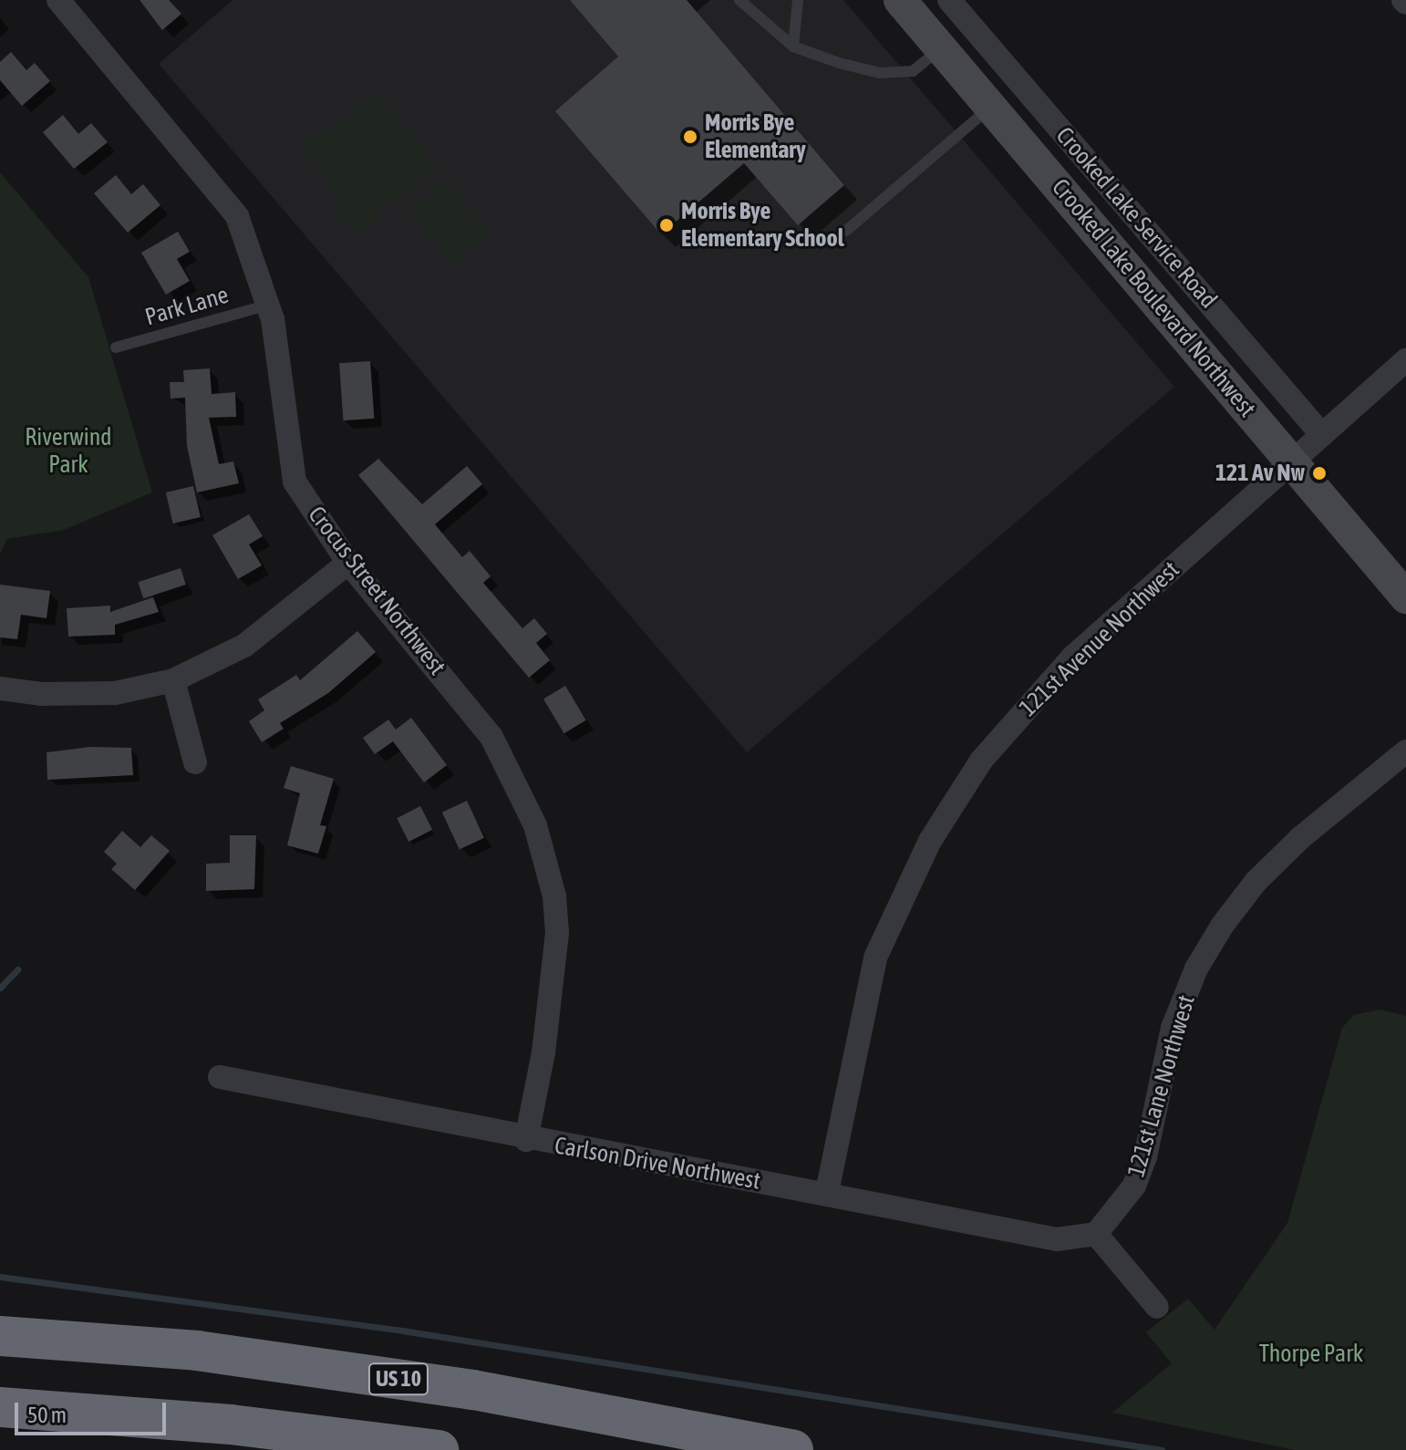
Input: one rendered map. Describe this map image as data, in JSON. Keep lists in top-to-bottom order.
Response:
{
  "streets": {
    "highway": ["US 10"],
    "street": [
      "Crooked Lake Service Road",
      "Crooked Lake Boulevard Northwest",
      "Crocus Street Northwest",
      "121st Avenue Northwest",
      "121st Lane Northwest",
      "Carlson Drive Northwest"
    ],
    "lane": ["Park Lane"]
  },
  "crossings": [
    ["Crooked Lake Service Road", "121st Avenue Northwest"],
    ["Crooked Lake Boulevard Northwest", "121st Avenue Northwest"],
    ["Park Lane", "Crocus Street Northwest"],
    ["Crocus Street Northwest", "Carlson Drive Northwest"],
    ["121st Avenue Northwest", "Carlson Drive Northwest"],
    ["121st Lane Northwest", "Carlson Drive Northwest"]
  ],
  "parks": ["Riverwind Park", "Thorpe Park"],
  "places": ["Morris Bye Elementary", "Morris Bye Elementary School", "121 Av Nw"],
  "scale_bar": "50 m"
}
